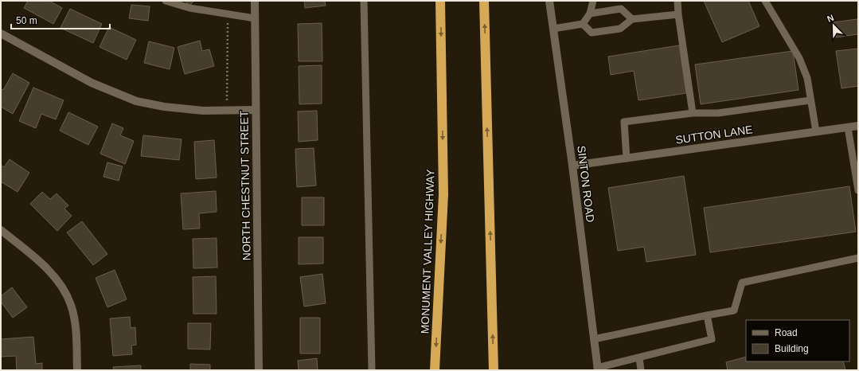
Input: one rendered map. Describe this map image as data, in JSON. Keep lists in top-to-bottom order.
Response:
{
  "streets": {
    "highway": ["MONUMENT VALLEY HIGHWAY"],
    "street": ["SUTTON LANE", "SINTON ROAD", "NORTH CHESTNUT STREET"]
  },
  "crossings": [
    ["SUTTON LANE", "SINTON ROAD"]
  ],
  "legend": ["Road", "Building"],
  "scale_bar": "50 m",
  "north": "top left"
}
